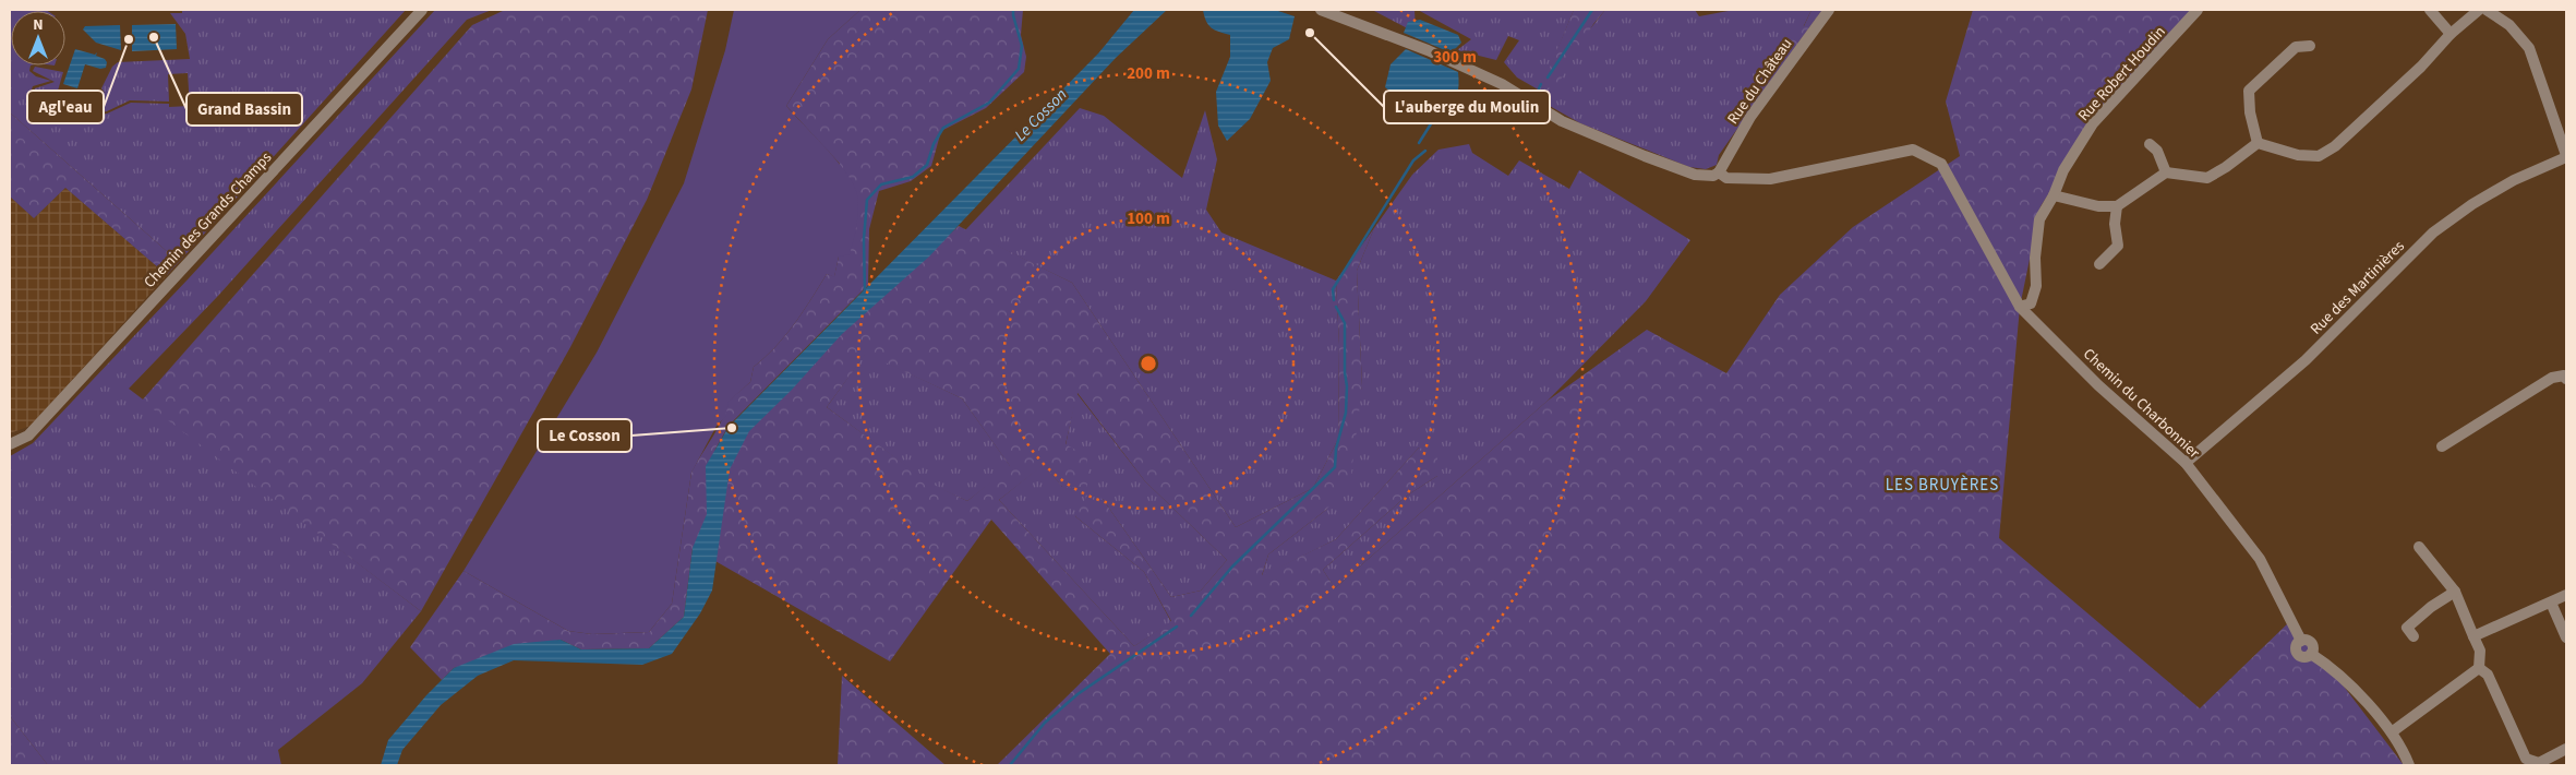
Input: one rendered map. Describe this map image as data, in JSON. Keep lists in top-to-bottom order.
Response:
{
  "streets": {
    "street": [
      "Rue Robert Houdin",
      "Rue du Château",
      "Chemin des Grands Champs",
      "Rue des Martinières",
      "Chemin du Charbonnier"
    ]
  },
  "crossings": [
    ["Rue Robert Houdin", "Chemin du Charbonnier"],
    ["Rue du Château", "Chemin du Charbonnier"],
    ["Rue des Martinières", "Chemin du Charbonnier"]
  ],
  "districts": ["LES BRUYÈRES"],
  "water": ["Le Cosson"],
  "places": [
    "L'auberge du Moulin",
    "Grand Bassin",
    "Agl'eau",
    "Le Cosson"
  ],
  "north": "top",
  "rings": ["300 m", "200 m", "100 m"]
}
